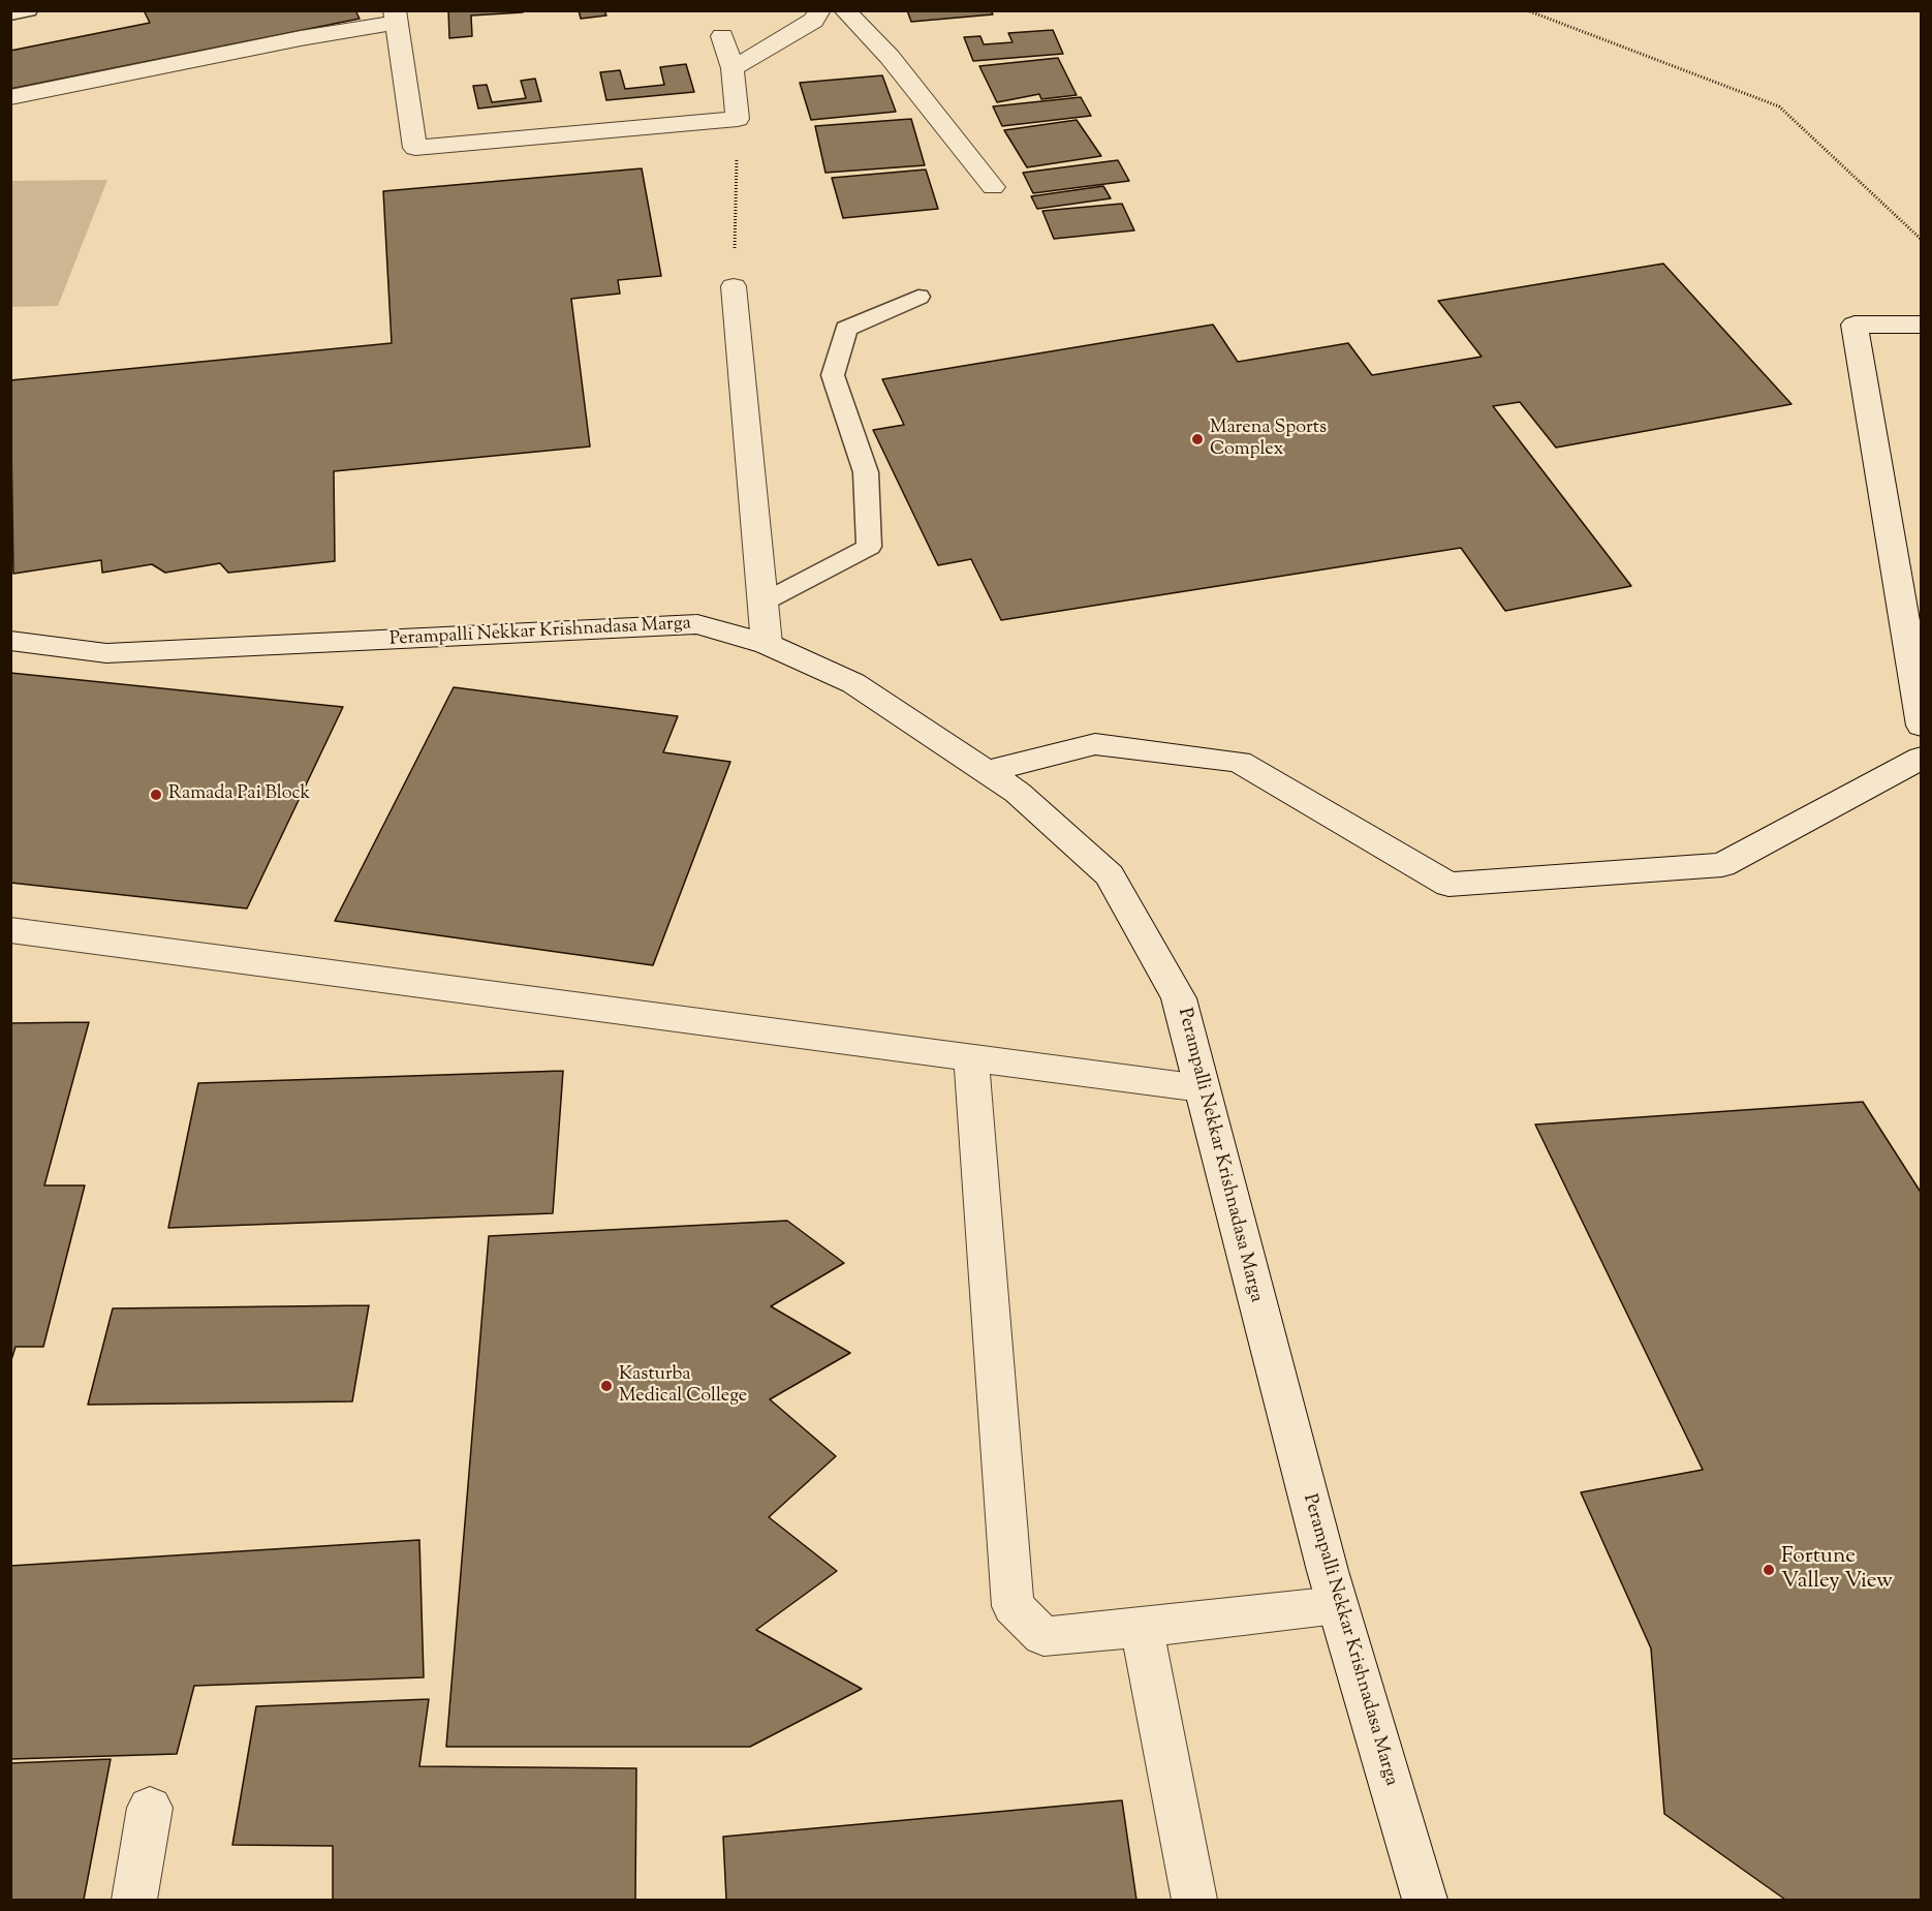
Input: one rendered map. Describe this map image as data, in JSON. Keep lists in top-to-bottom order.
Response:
{
  "streets": {
    "street": ["Perampalli Nekkar Krishnadasa Marga"]
  },
  "places": [
    "Marena Sports Complex",
    "Ramada Pai Block",
    "Kasturba Medical College",
    "Fortune Valley View"
  ]
}
